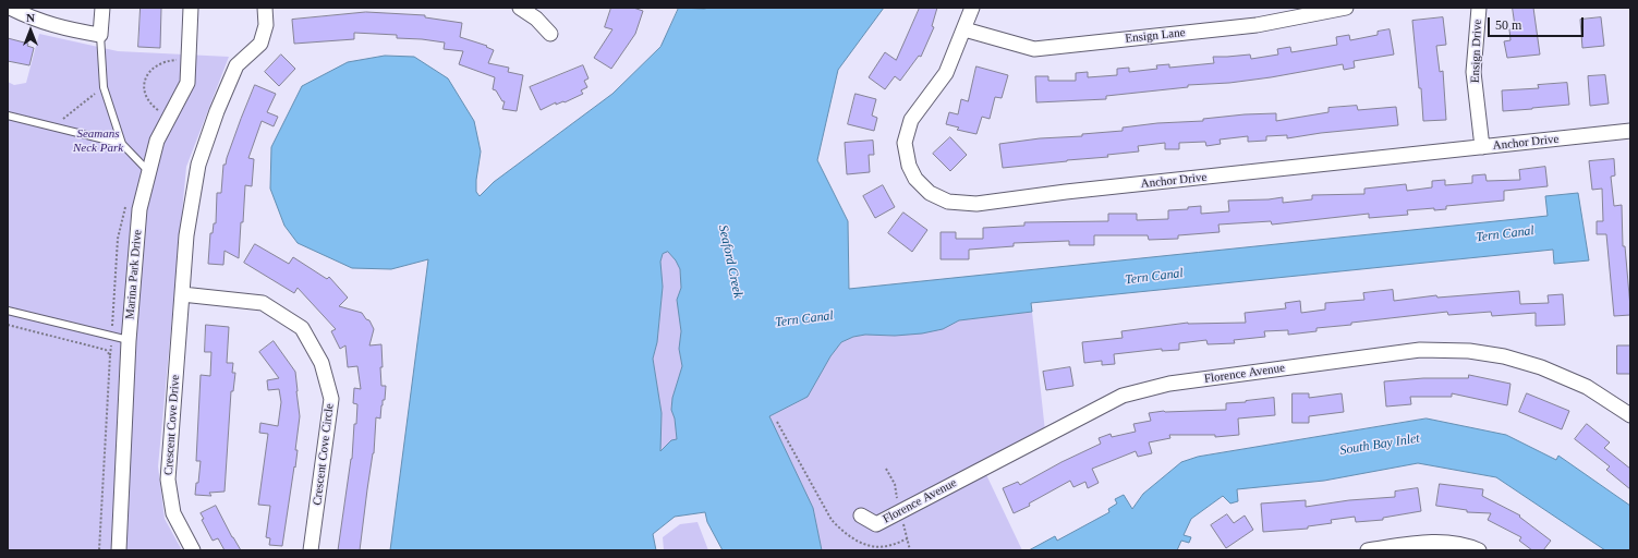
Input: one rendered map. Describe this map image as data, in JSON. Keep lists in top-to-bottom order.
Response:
{
  "streets": {
    "street": [
      "Ensign Lane",
      "Ensign Drive",
      "Anchor Drive",
      "Marina Park Drive",
      "Florence Avenue",
      "Crescent Cove Drive",
      "Crescent Cove Circle"
    ]
  },
  "crossings": [
    ["Ensign Lane", "Anchor Drive"],
    ["Ensign Drive", "Anchor Drive"],
    ["Crescent Cove Drive", "Crescent Cove Circle"]
  ],
  "water": ["Tern Canal", "Seaford Creek", "South Bay Inlet"],
  "parks": ["Seamans Neck Park"],
  "scale_bar": "50 m",
  "north": "top"
}
